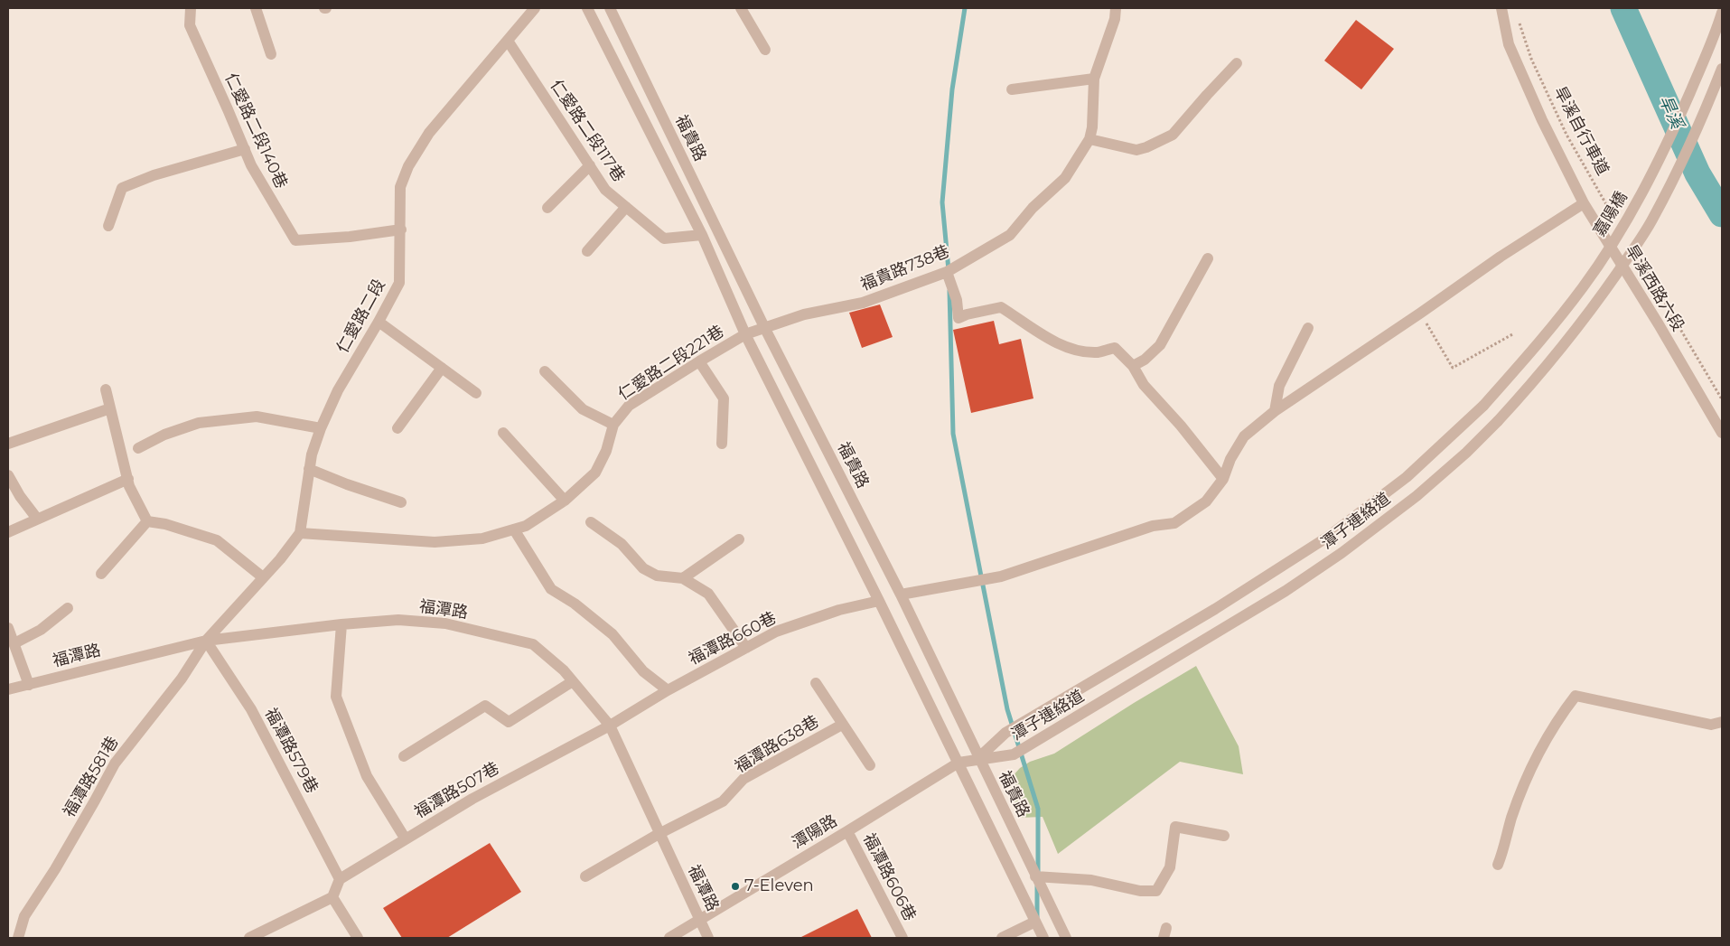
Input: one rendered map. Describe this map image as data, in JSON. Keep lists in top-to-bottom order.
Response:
{
  "streets": {
    "street": [
      "仁愛路二段140巷",
      "仁愛路二段117巷",
      "福貴路",
      "嘉陽橋",
      "福貴路738巷",
      "旱溪西路六段",
      "仁愛路二段",
      "仁愛路二段221巷",
      "潭子連絡道",
      "福潭路",
      "福潭路660巷",
      "福潭路638巷",
      "福潭路579巷",
      "福潭路581巷",
      "福潭路507巷",
      "潭陽路",
      "福潭路606巷"
    ],
    "path": ["旱溪自行車道"]
  },
  "crossings": [
    ["仁愛路二段140巷", "仁愛路二段"],
    ["仁愛路二段117巷", "福貴路"],
    ["仁愛路二段117巷", "仁愛路二段"],
    ["福貴路", "福貴路738巷"],
    ["福貴路", "仁愛路二段221巷"],
    ["福貴路", "潭子連絡道"],
    ["福貴路", "福潭路660巷"],
    ["福貴路", "潭陽路"],
    ["嘉陽橋", "潭子連絡道"],
    ["福貴路738巷", "仁愛路二段221巷"],
    ["仁愛路二段", "仁愛路二段221巷"],
    ["仁愛路二段", "福潭路"],
    ["仁愛路二段", "福潭路579巷"],
    ["仁愛路二段", "福潭路581巷"],
    ["潭子連絡道", "潭陽路"],
    ["福潭路", "福潭路660巷"],
    ["福潭路", "福潭路638巷"],
    ["福潭路", "福潭路579巷"],
    ["福潭路", "福潭路581巷"],
    ["福潭路", "福潭路507巷"],
    ["福潭路", "潭陽路"],
    ["福潭路660巷", "福潭路507巷"],
    ["福潭路579巷", "福潭路581巷"],
    ["福潭路579巷", "福潭路507巷"],
    ["潭陽路", "福潭路606巷"]
  ],
  "water": ["旱溪"],
  "places": ["7-Eleven"]
}
